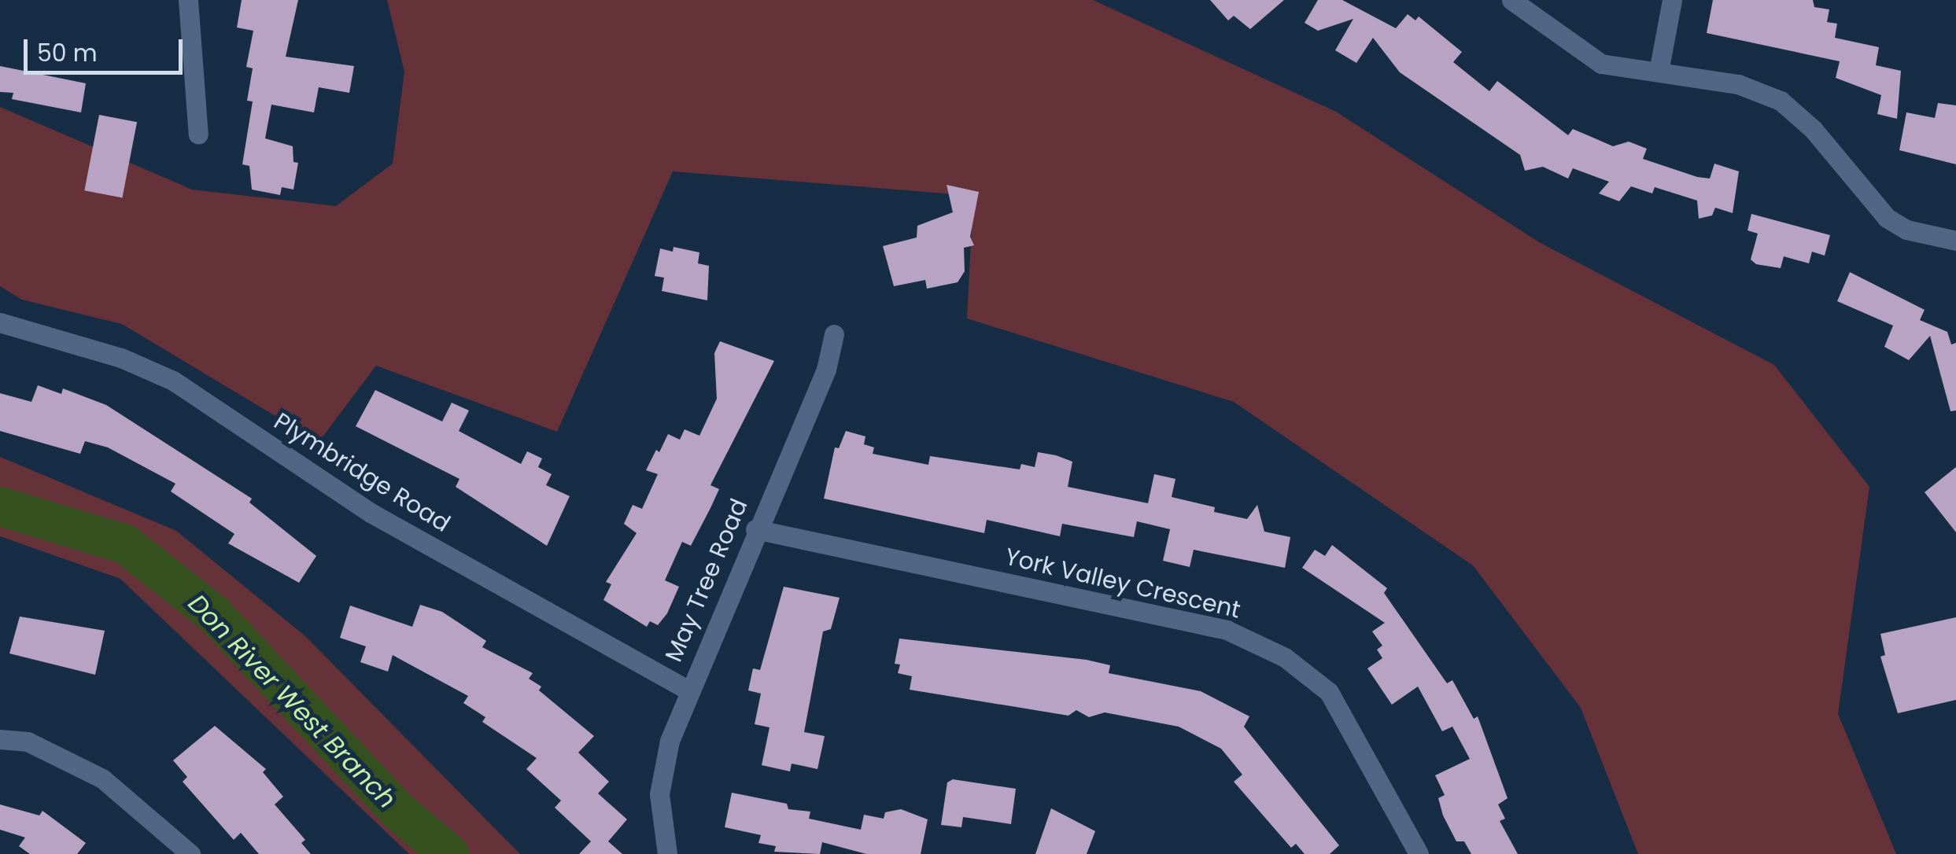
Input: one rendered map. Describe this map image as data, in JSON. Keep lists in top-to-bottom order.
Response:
{
  "streets": {
    "street": ["Plymbridge Road", "May Tree Road", "York Valley Crescent"]
  },
  "crossings": [
    ["Plymbridge Road", "May Tree Road"],
    ["May Tree Road", "York Valley Crescent"]
  ],
  "water": ["Don River West Branch"],
  "scale_bar": "50 m"
}
